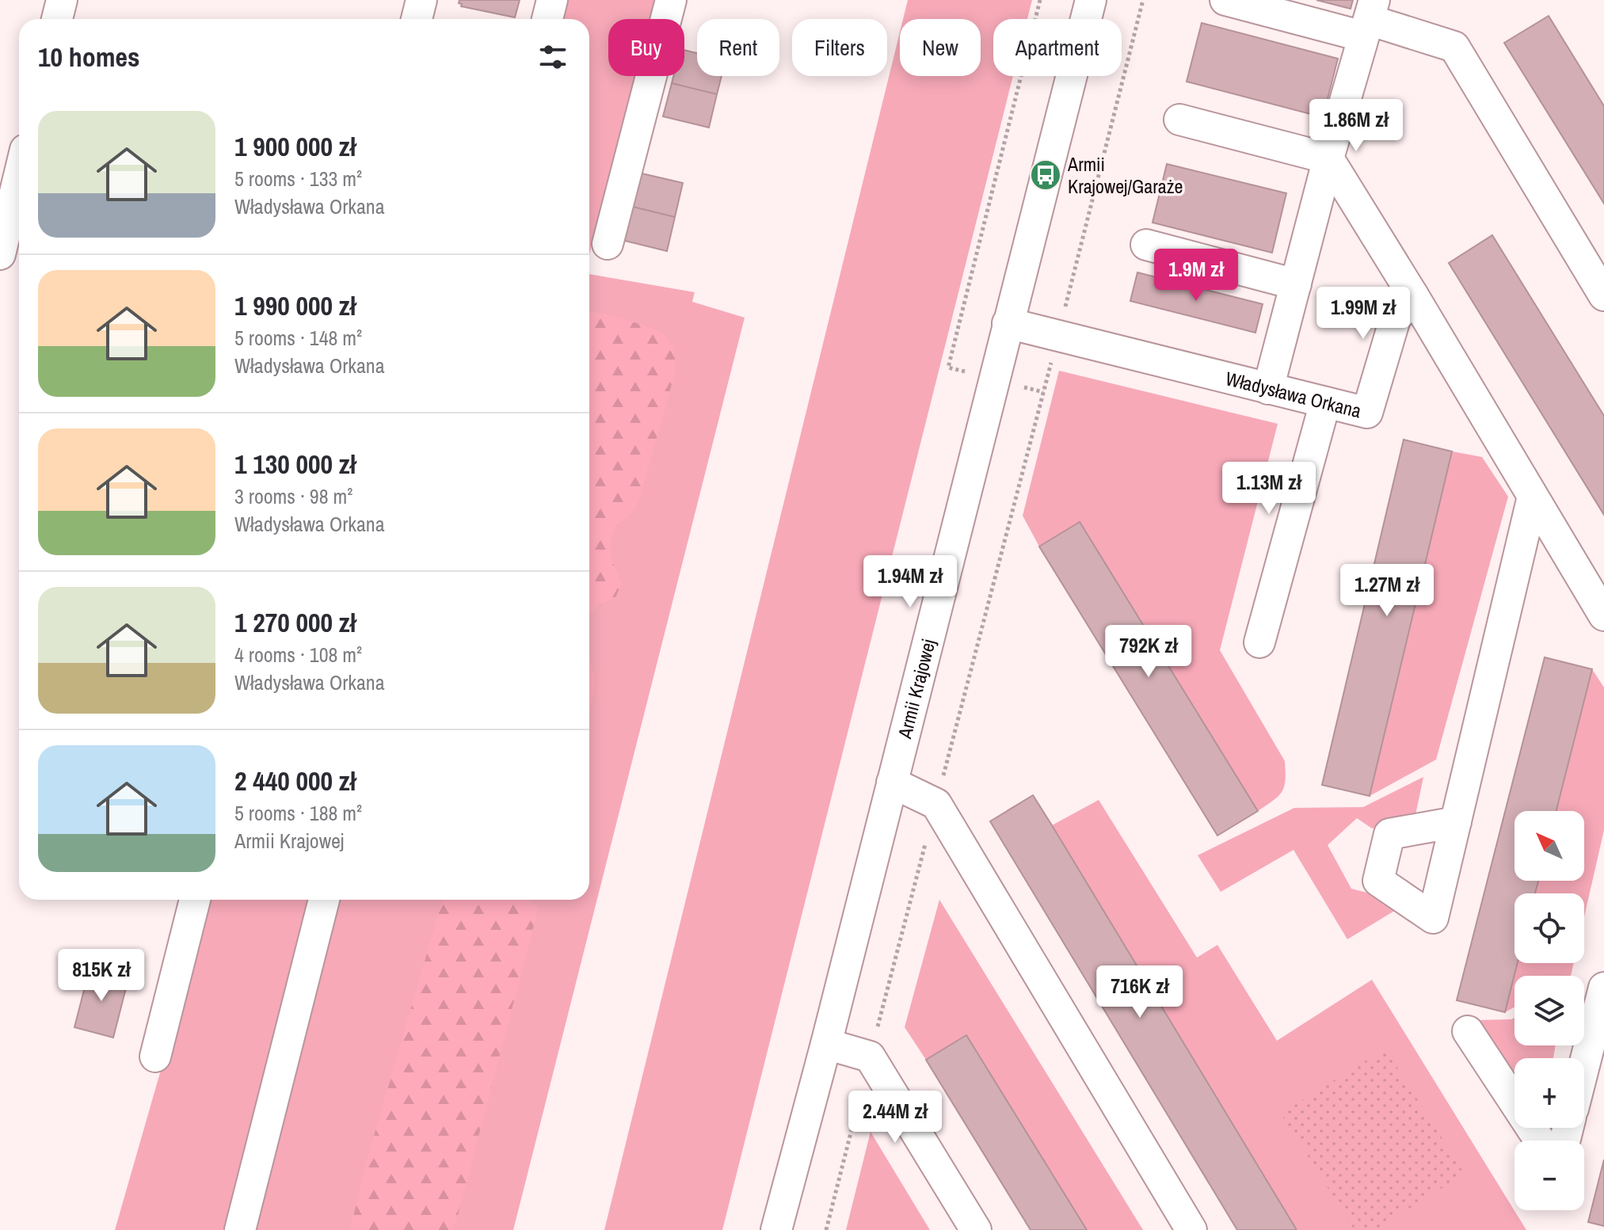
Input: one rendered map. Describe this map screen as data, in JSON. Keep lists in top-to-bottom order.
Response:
{
  "streets": {
    "street": ["Władysława Orkana", "Armii Krajowej"]
  },
  "crossings": [
    ["Władysława Orkana", "Armii Krajowej"]
  ],
  "places": {
    "bus stop": ["Armii Krajowej/Garaże"]
  },
  "north": "top left",
  "page": {
    "chip": [
      "Buy",
      "Rent",
      "Filters",
      "New",
      "Apartment"
    ],
    "heading": "10 homes",
    "list": [
      {
        "name": "1 900 000 zł",
        "note": "5 rooms · 133 m² · Władysława Orkana"
      },
      {
        "name": "1 990 000 zł",
        "note": "5 rooms · 148 m² · Władysława Orkana"
      },
      {
        "name": "1 130 000 zł",
        "note": "3 rooms · 98 m² · Władysława Orkana"
      },
      {
        "name": "1 270 000 zł",
        "note": "4 rooms · 108 m² · Władysława Orkana"
      },
      {
        "name": "2 440 000 zł",
        "note": "5 rooms · 188 m² · Armii Krajowej"
      }
    ],
    "price": [
      "1.86M zł",
      "1.9M zł",
      "1.99M zł",
      "1.13M zł",
      "1.94M zł",
      "1.27M zł",
      "792K zł",
      "815K zł",
      "716K zł",
      "2.44M zł"
    ],
    "map_buttons": ["+", "−"]
  }
}
